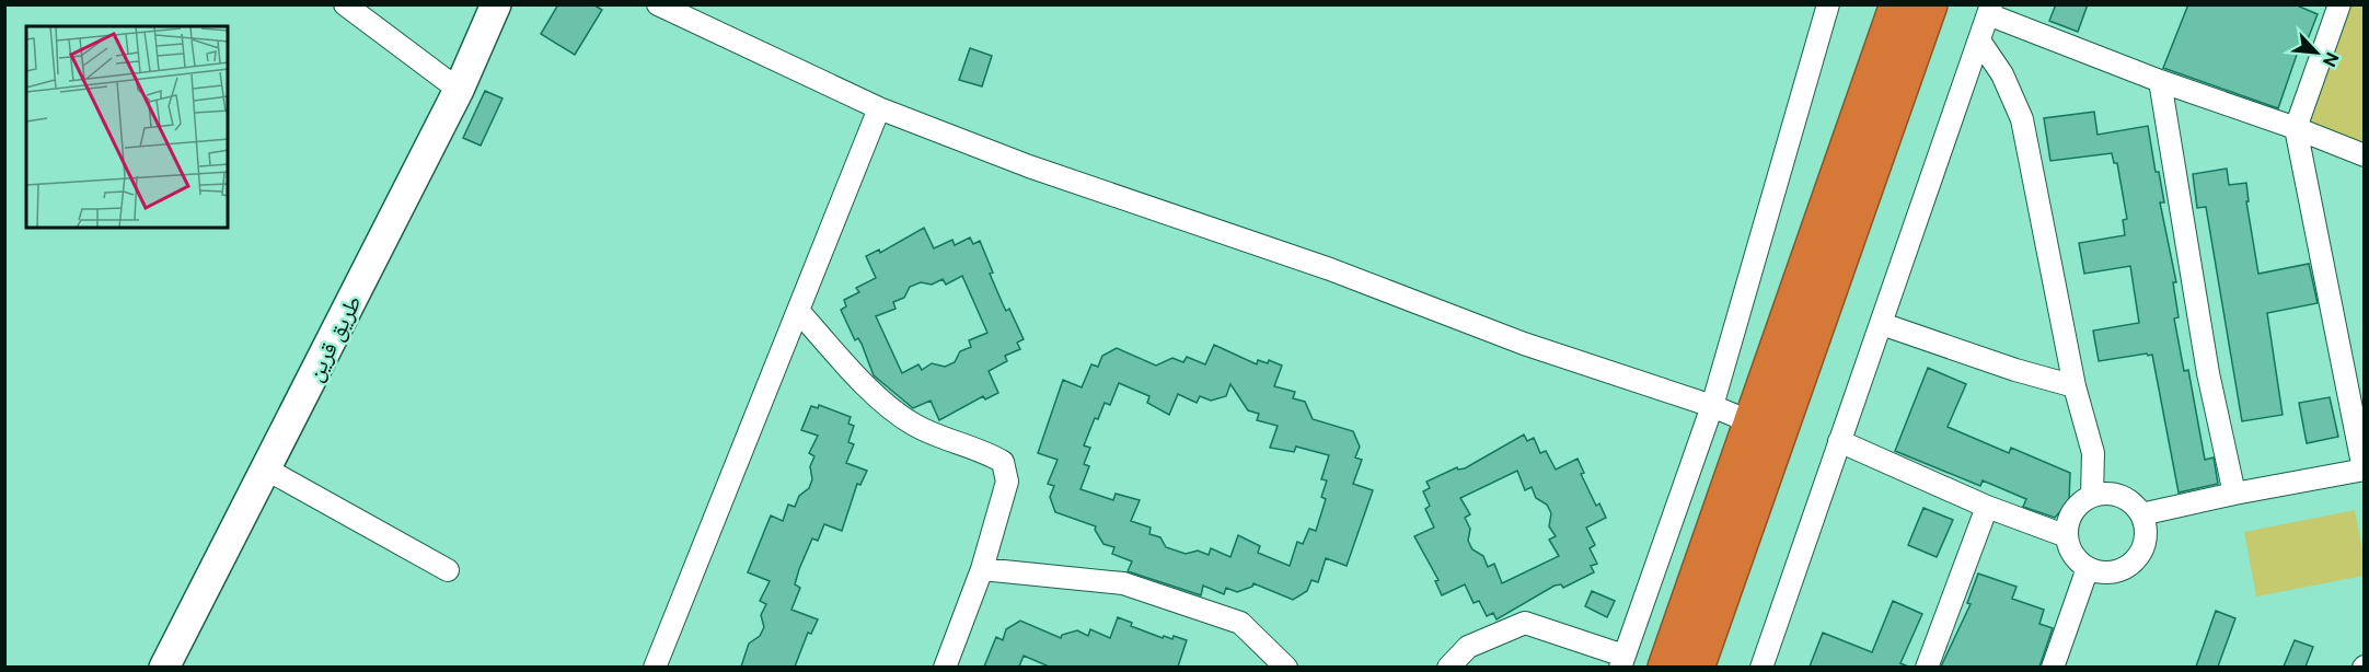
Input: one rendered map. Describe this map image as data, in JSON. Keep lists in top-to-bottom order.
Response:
{
  "streets": {
    "main road": ["طريق قرين"]
  },
  "north": "bottom right"
}
